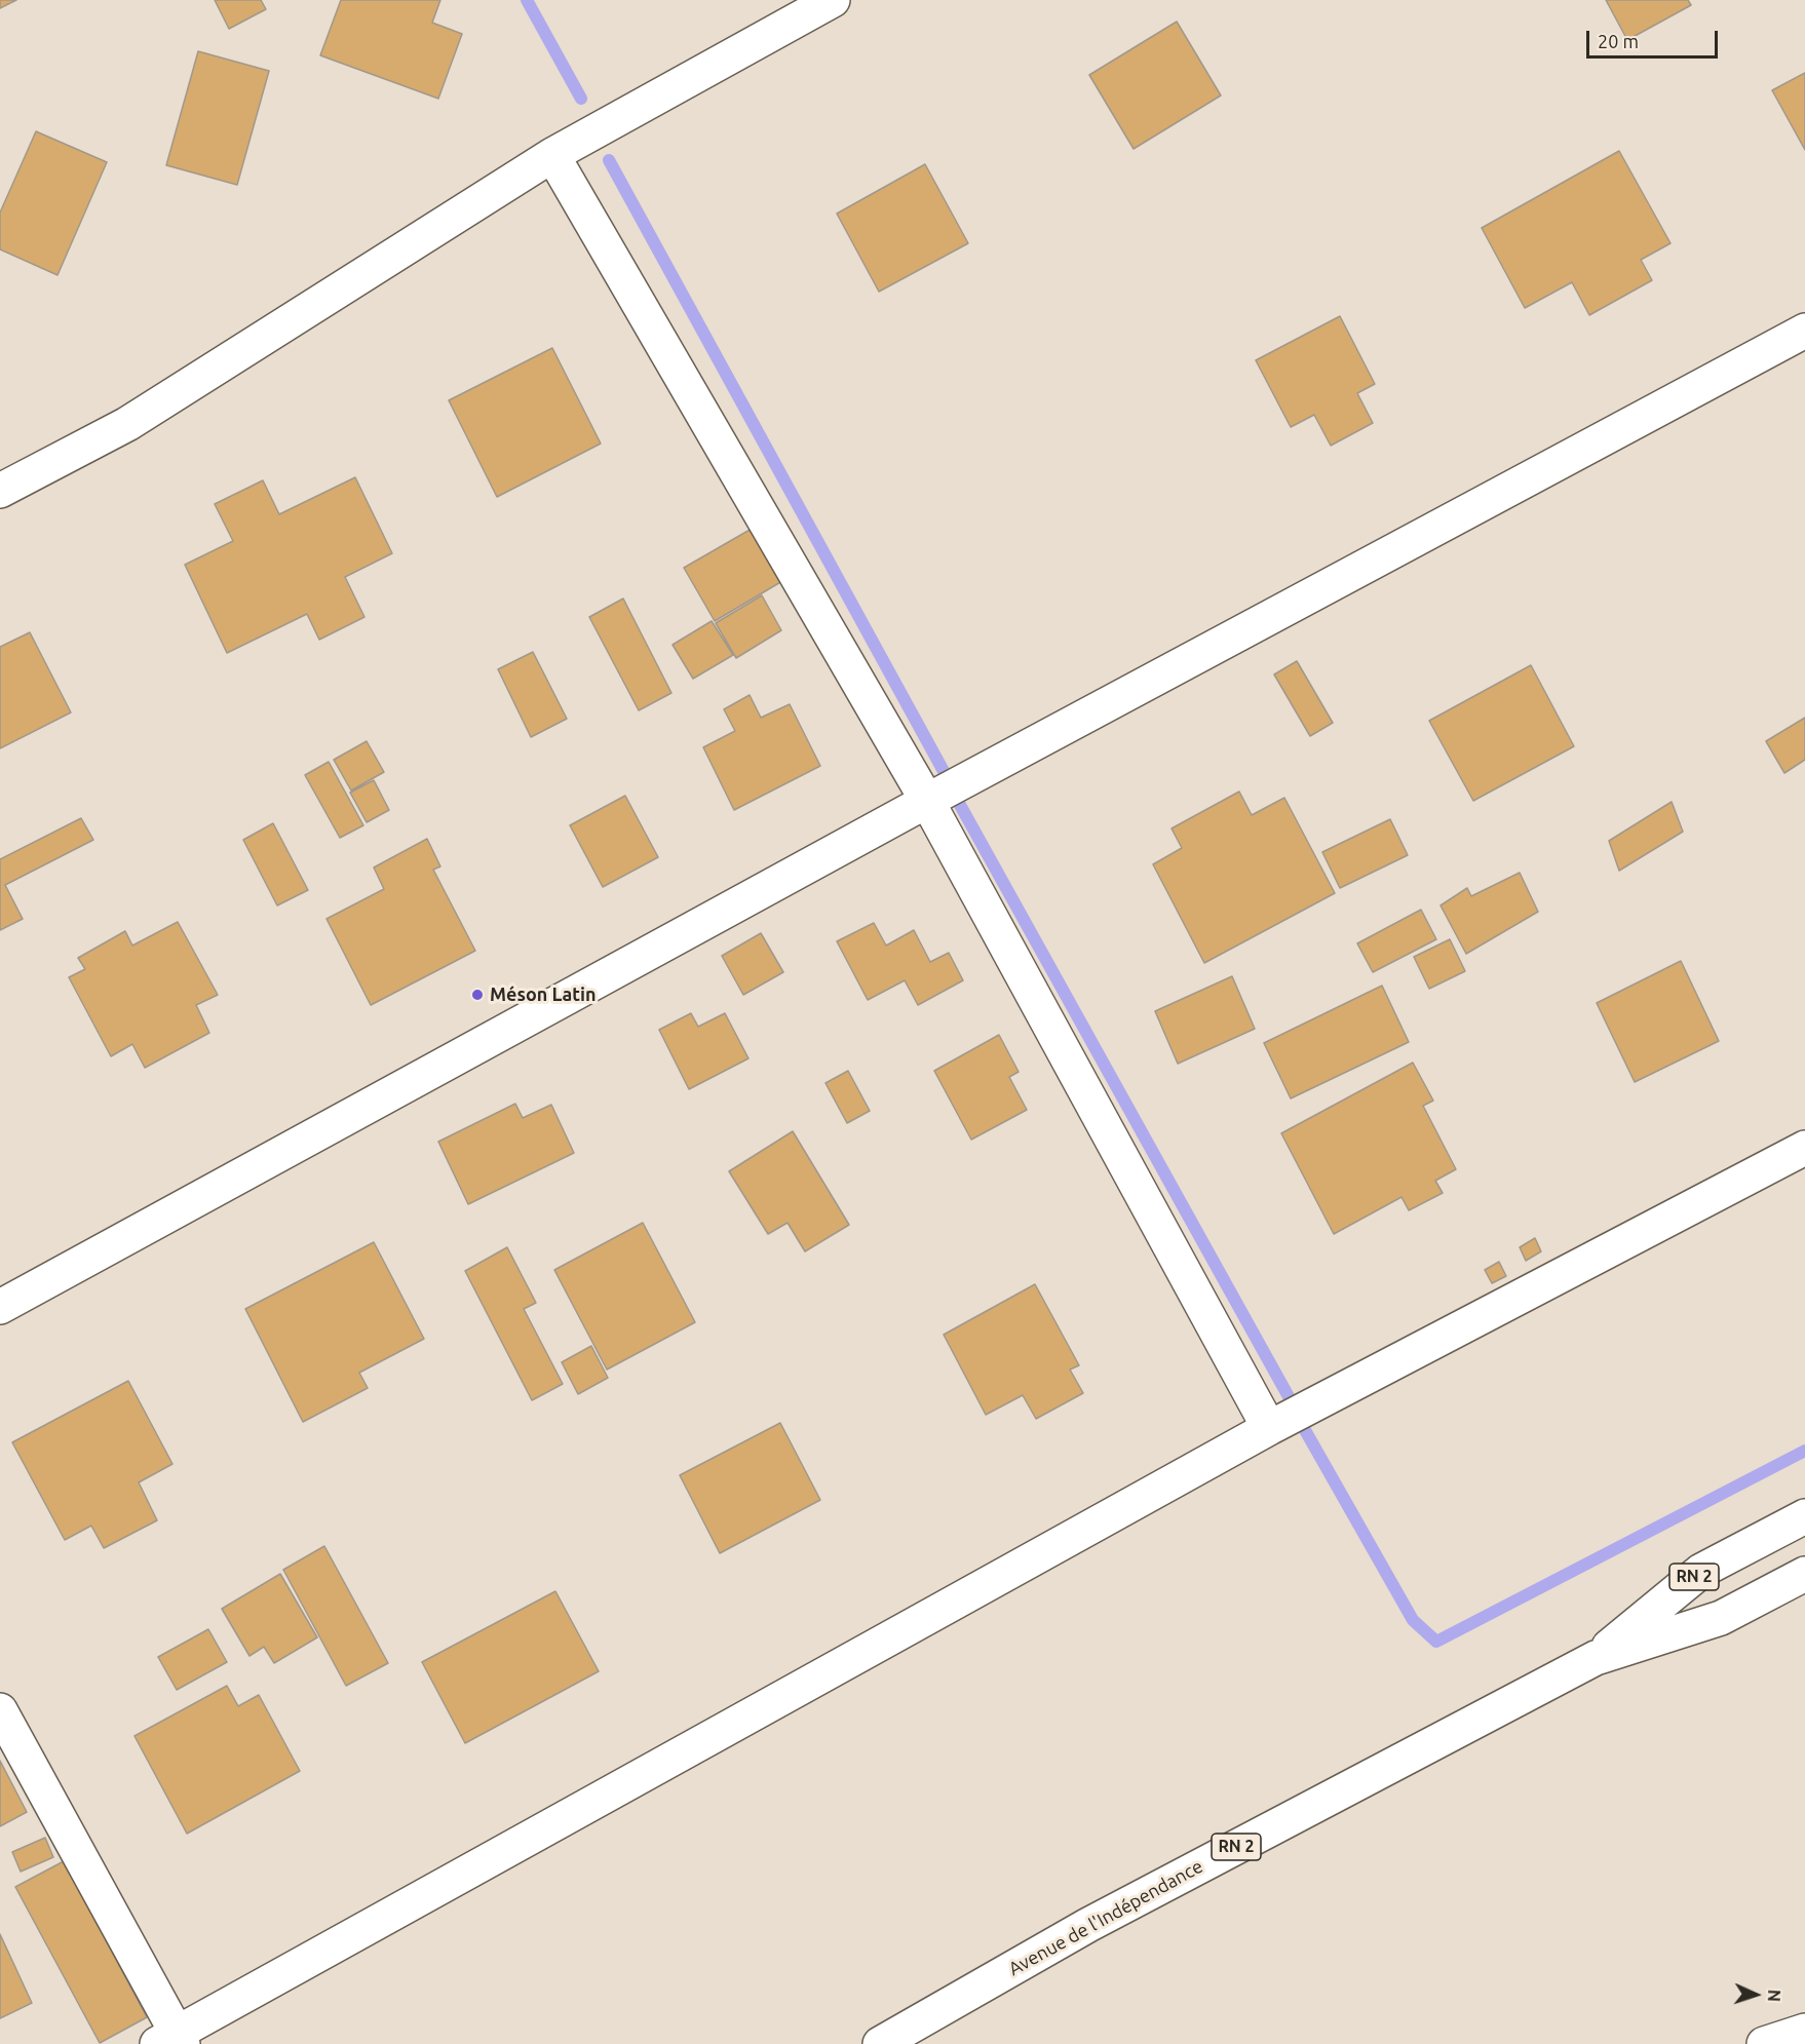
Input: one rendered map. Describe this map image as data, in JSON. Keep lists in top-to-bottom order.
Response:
{
  "streets": {
    "street": ["RN 2", "Avenue de l'Indépendance"]
  },
  "places": ["Méson Latin"],
  "scale_bar": "20 m",
  "north": "right"
}
